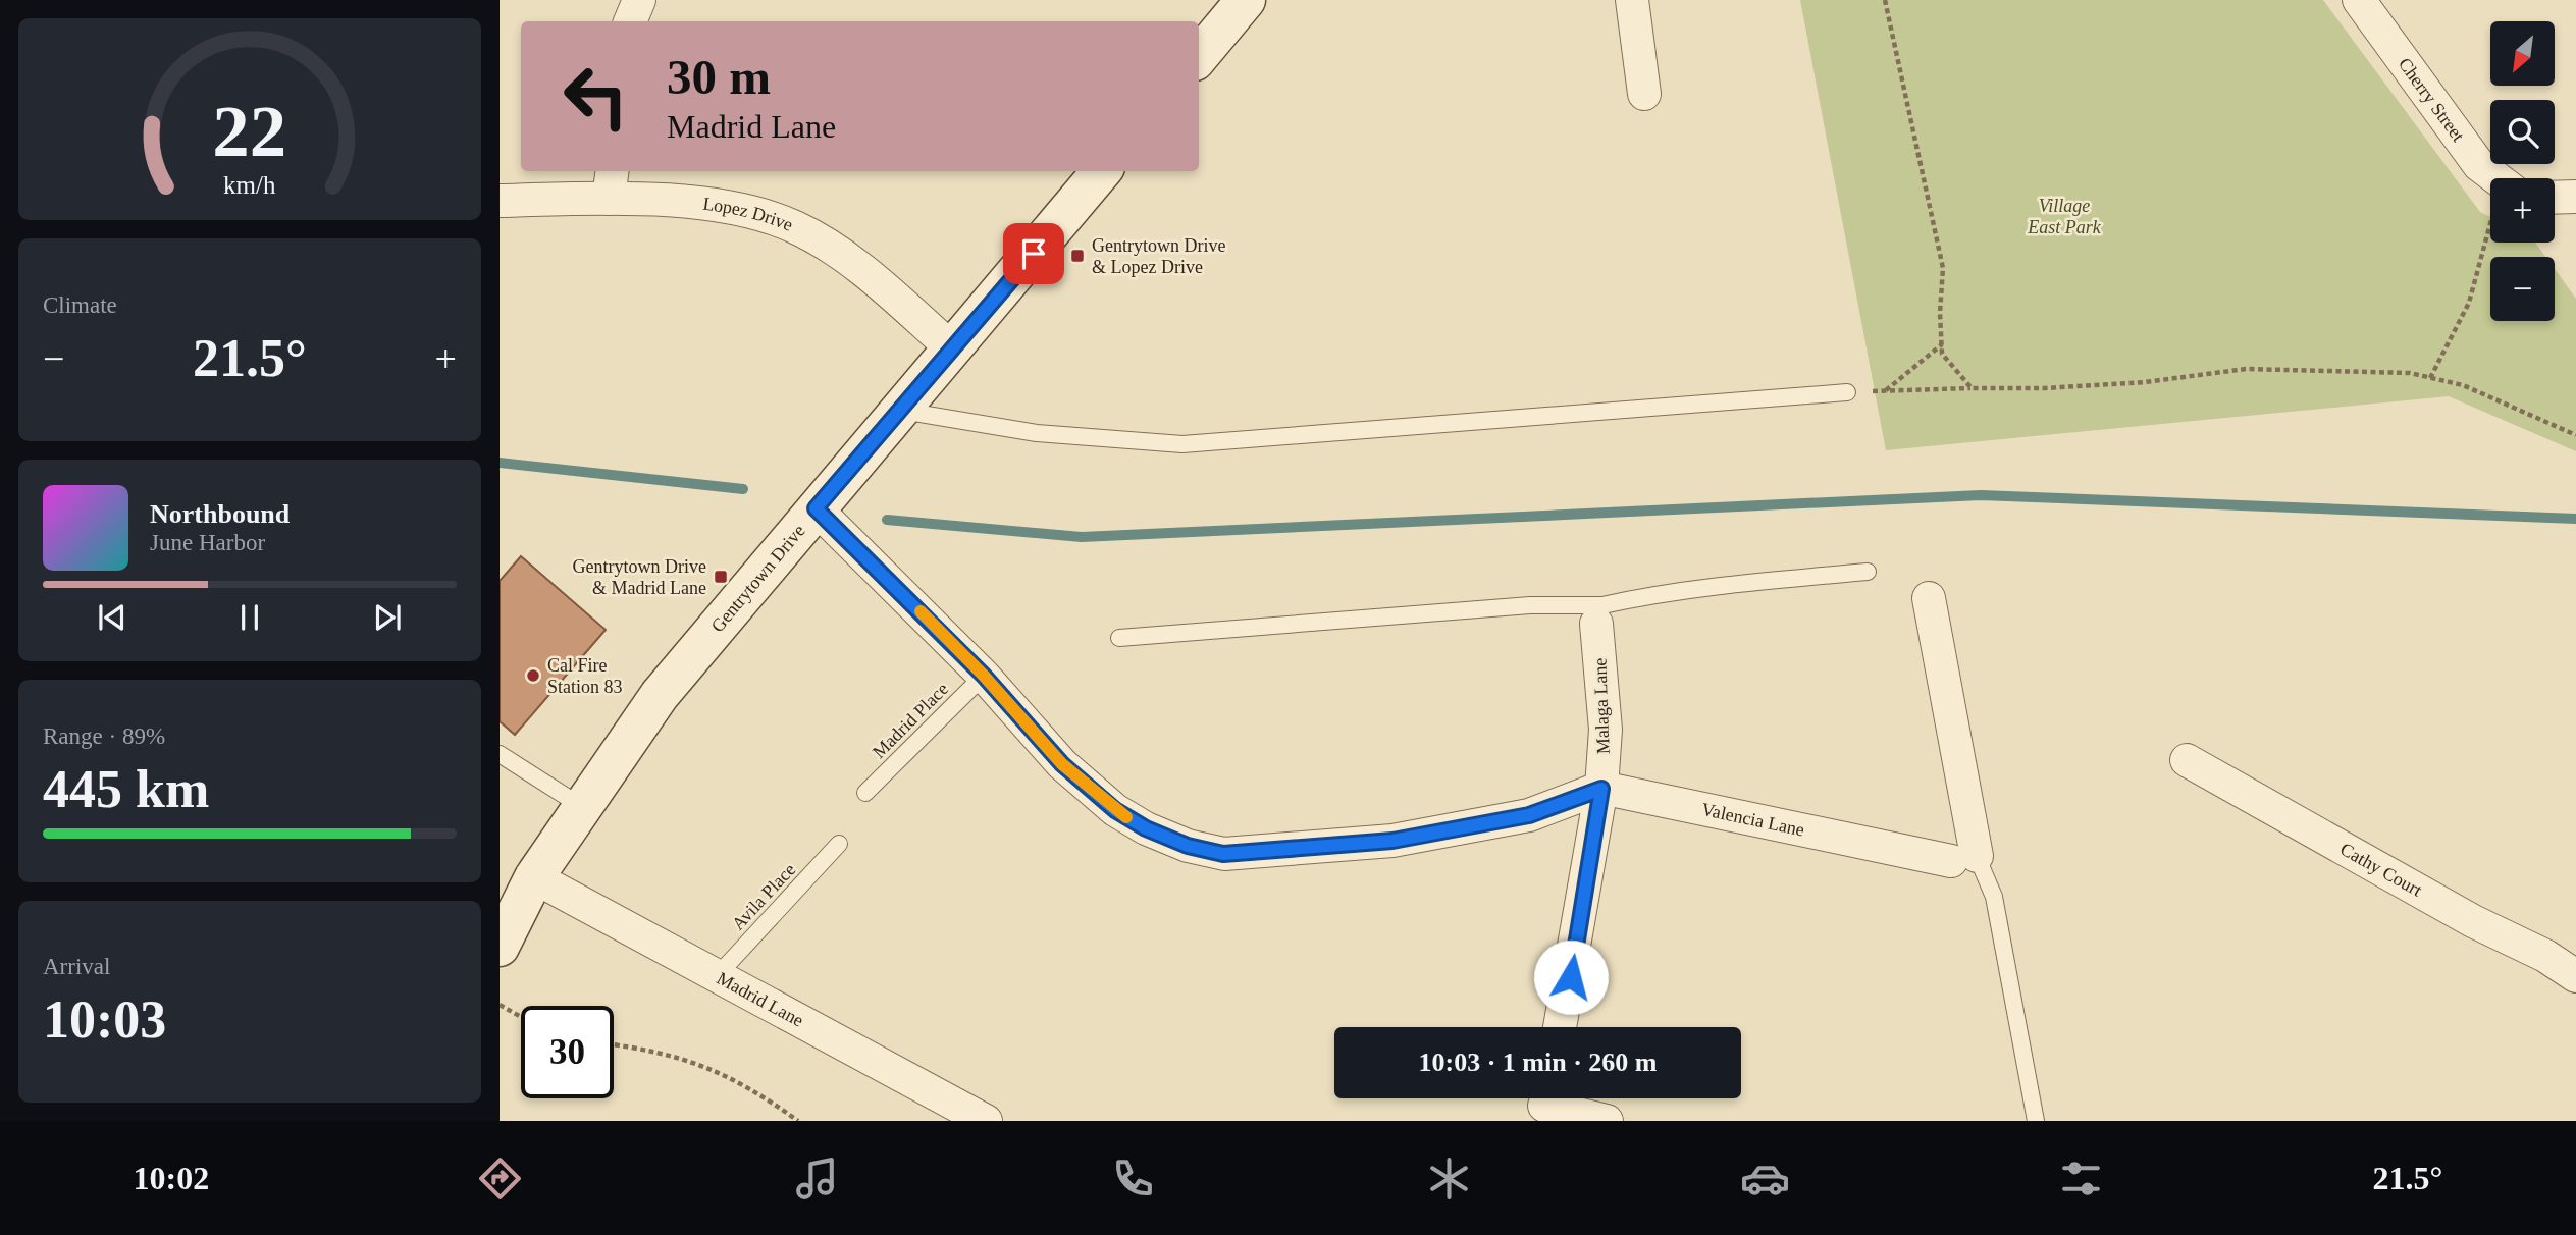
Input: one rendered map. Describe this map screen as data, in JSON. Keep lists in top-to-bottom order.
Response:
{
  "streets": {
    "street": [
      "Cherry Street",
      "Lopez Drive",
      "Gentrytown Drive",
      "Malaga Lane",
      "Valencia Lane",
      "Cathy Court",
      "Madrid Lane"
    ],
    "lane": ["Madrid Place", "Avila Place"]
  },
  "crossings": [
    ["Lopez Drive", "Gentrytown Drive"],
    ["Gentrytown Drive", "Madrid Lane"],
    ["Malaga Lane", "Valencia Lane"],
    ["Avila Place", "Madrid Lane"]
  ],
  "parks": ["Village East Park"],
  "places": {
    "transit": ["Gentrytown Drive & Lopez Drive", "Gentrytown Drive & Madrid Lane"],
    "other": ["Cal Fire Station 83"]
  },
  "north": "bottom left",
  "page": {
    "map_buttons": ["+", "−"],
    "turn": ["30 m", "Madrid Lane"],
    "tile": [
      "Climate",
      ["Range · 89%", "445 km"],
      ["Arrival", "10:03"]
    ],
    "heat": ["−", "21.5°", "+"],
    "song": ["Northbound", "June Harbor"],
    "limit": "30",
    "trip": "10:03 · 1 min · 260 m",
    "tabs": ["10:02", "21.5°"],
    "gauge": ["22", "km/h"]
  }
}
